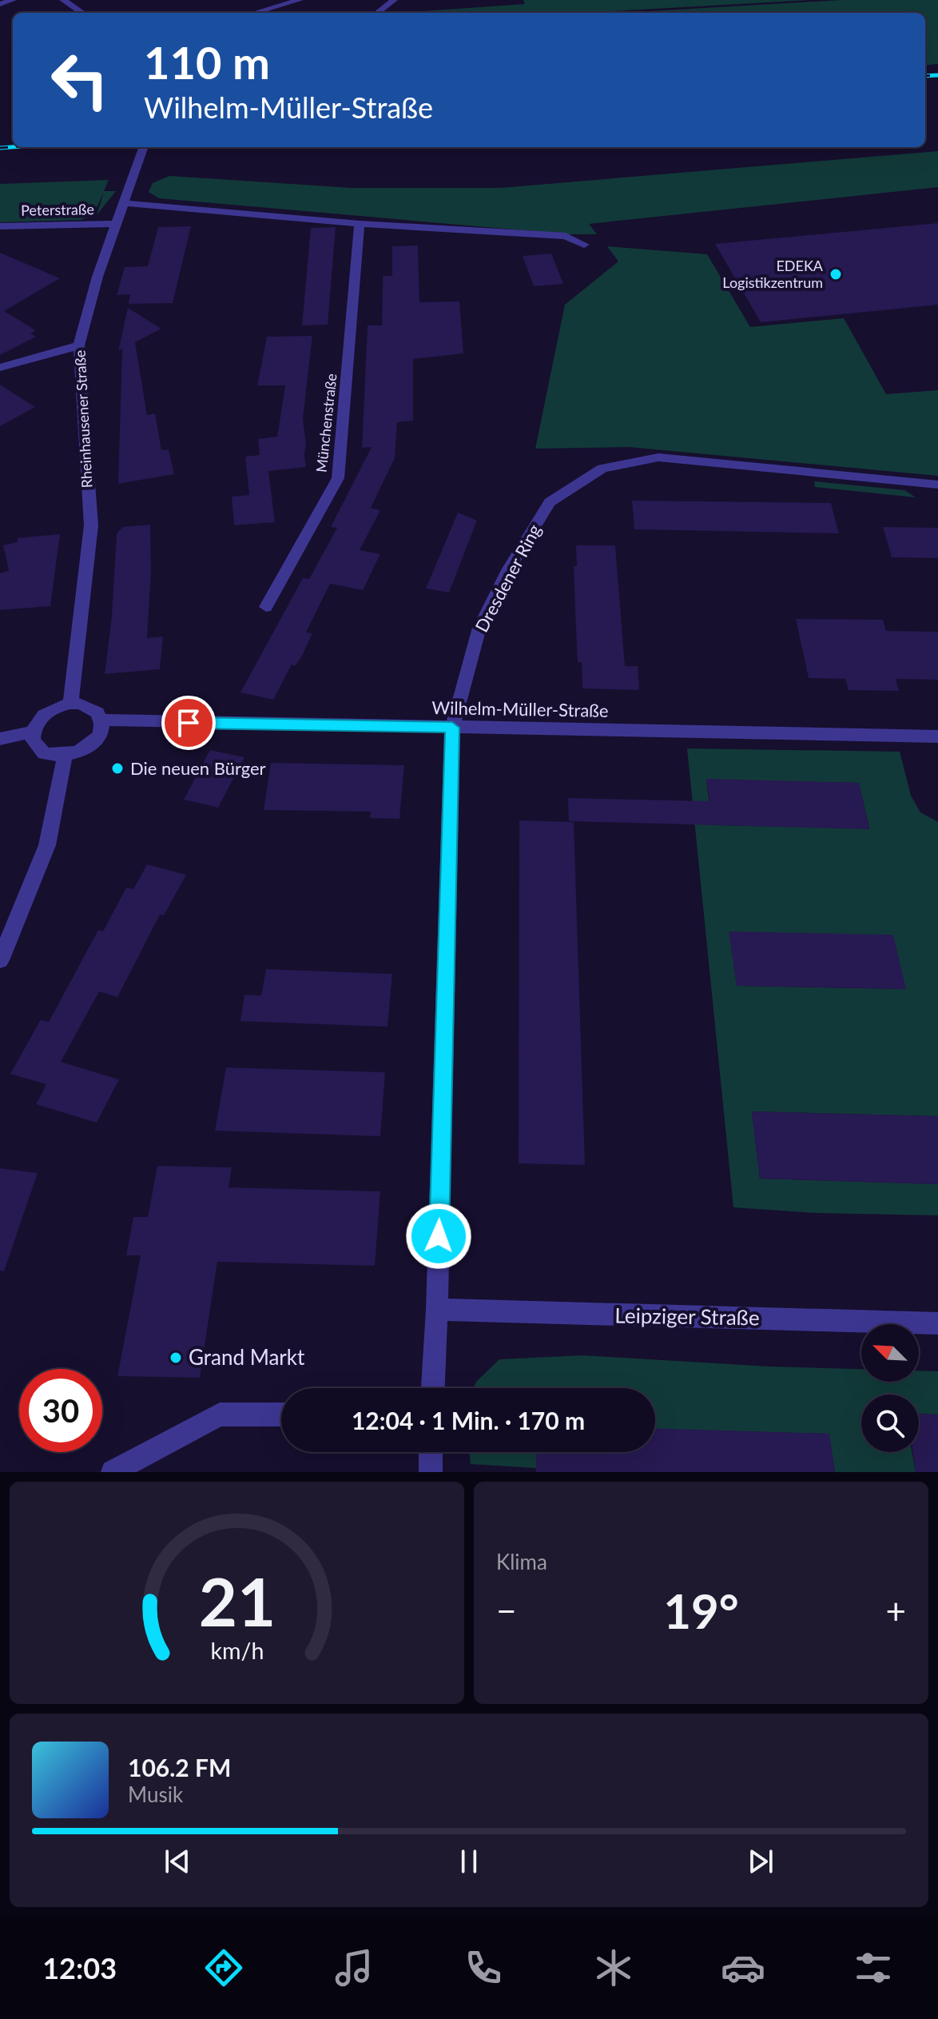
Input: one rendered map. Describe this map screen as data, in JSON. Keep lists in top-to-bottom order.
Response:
{
  "streets": {
    "street": [
      "Peterstraße",
      "Rheinhausener Straße",
      "Münchenstraße",
      "Dresdener Ring",
      "Wilhelm-Müller-Straße",
      "Leipziger Straße"
    ]
  },
  "crossings": [
    ["Peterstraße", "Rheinhausener Straße"],
    ["Rheinhausener Straße", "Wilhelm-Müller-Straße"],
    ["Dresdener Ring", "Wilhelm-Müller-Straße"],
    ["Dresdener Ring", "Leipziger Straße"]
  ],
  "places": ["EDEKA Logistikzentrum", "Die neuen Bürger", "Grand Markt"],
  "north": "top left",
  "page": {
    "turn": ["110 m", "Wilhelm-Müller-Straße"],
    "limit": "30",
    "trip": "12:04 · 1 Min. · 170 m",
    "tile": "Klima",
    "heat": ["−", "19°", "+"],
    "song": ["106.2 FM", "Musik"],
    "tabs": "12:03",
    "gauge": ["21", "km/h"]
  }
}
